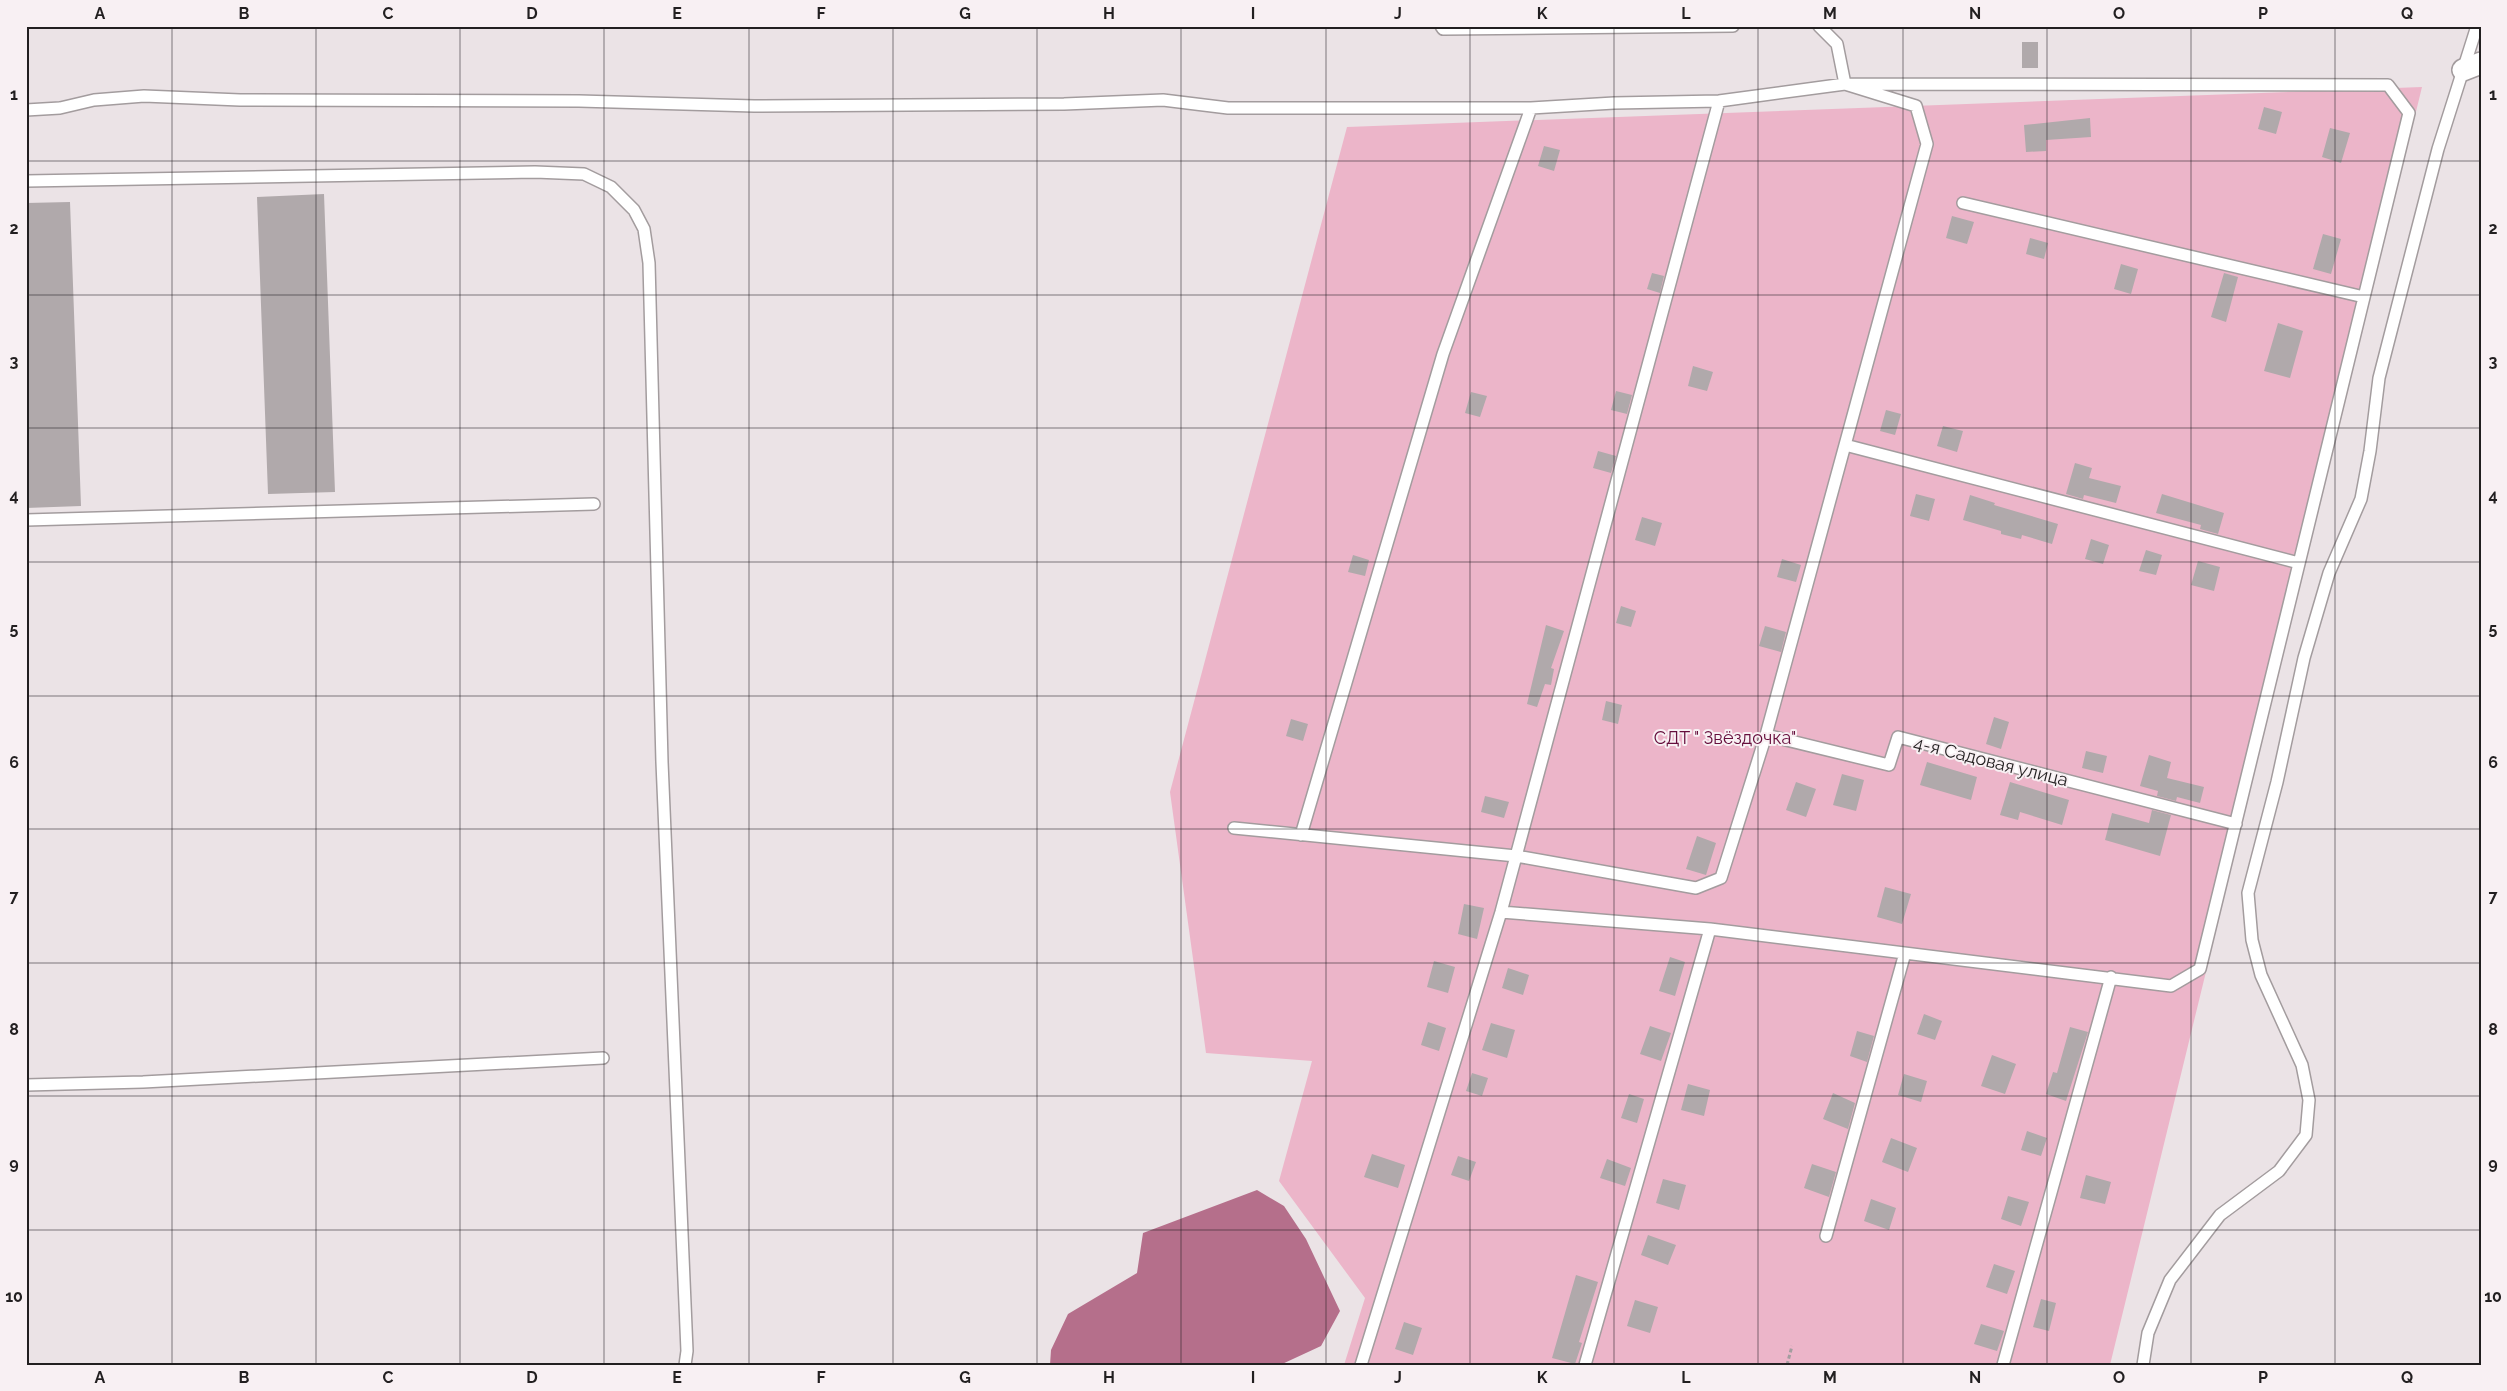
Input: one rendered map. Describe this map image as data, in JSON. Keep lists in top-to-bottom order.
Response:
{
  "streets": {
    "lane": ["4-я Садовая улица"]
  },
  "parks": ["СДТ \" Звёздочка\""],
  "grid": {
    "columns": [
      "A",
      "B",
      "C",
      "D",
      "E",
      "F",
      "G",
      "H",
      "I",
      "J",
      "K",
      "L",
      "M",
      "N",
      "O",
      "P",
      "Q"
    ],
    "rows": [
      "1",
      "2",
      "3",
      "4",
      "5",
      "6",
      "7",
      "8",
      "9",
      "10"
    ]
  }
}
